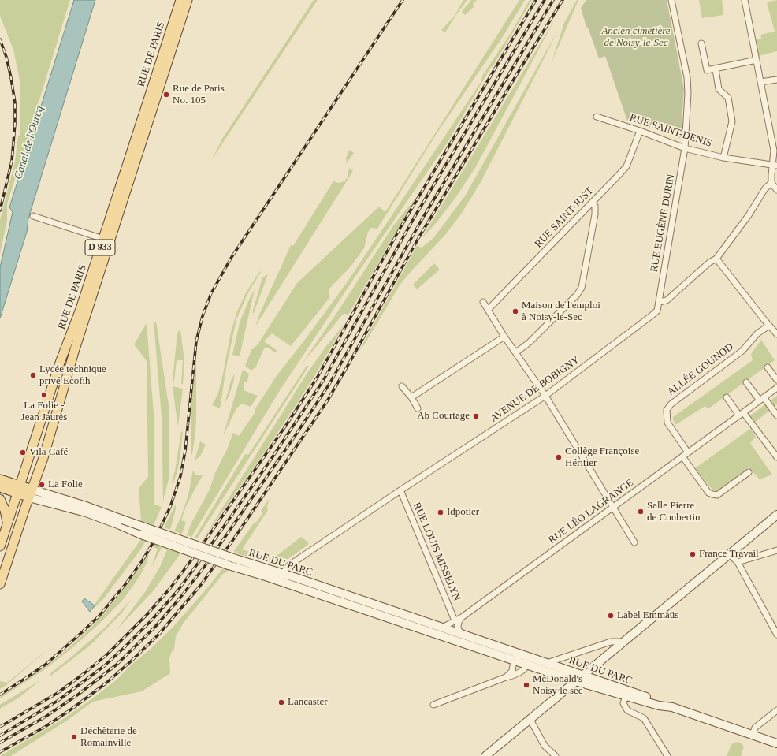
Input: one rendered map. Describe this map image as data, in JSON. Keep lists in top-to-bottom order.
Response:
{
  "streets": {
    "main road": ["RUE DE PARIS", "D 933", "RUE DU PARC"],
    "street": [
      "RUE SAINT-DENIS",
      "RUE SAINT-JUST",
      "RUE EUGÈNE DURIN",
      "ALLÉE GOUNOD",
      "AVENUE DE BOBIGNY",
      "RUE LÉO LAGRANGE",
      "RUE LOUIS MISSELYN"
    ]
  },
  "crossings": [
    ["RUE DE PARIS", "D 933"],
    ["RUE DE PARIS", "RUE DU PARC"],
    ["RUE SAINT-DENIS", "RUE SAINT-JUST"],
    ["RUE SAINT-DENIS", "RUE EUGÈNE DURIN"],
    ["RUE EUGÈNE DURIN", "AVENUE DE BOBIGNY"],
    ["D 933", "RUE DU PARC"],
    ["ALLÉE GOUNOD", "RUE LÉO LAGRANGE"],
    ["AVENUE DE BOBIGNY", "RUE LOUIS MISSELYN"],
    ["AVENUE DE BOBIGNY", "RUE DU PARC"],
    ["RUE LÉO LAGRANGE", "RUE LOUIS MISSELYN"],
    ["RUE LÉO LAGRANGE", "RUE DU PARC"]
  ],
  "water": ["Canal de l'Ourcq"],
  "parks": ["Ancien cimetière de Noisy-le-Sec"],
  "places": [
    "Rue de Paris No. 105",
    "Maison de l'emploi à Noisy-le-Sec",
    "Lycée technique privé Ecofih",
    "La Folie - Jean Jaurès",
    "Ab Courtage",
    "Vila Café",
    "Collège Françoise Héritier",
    "La Folie",
    "Salle Pierre de Coubertin",
    "Idpotier",
    "France Travail",
    "Label Emmaüs",
    "McDonald's Noisy le sec",
    "Lancaster",
    "Déchèterie de Romainville"
  ]
}
